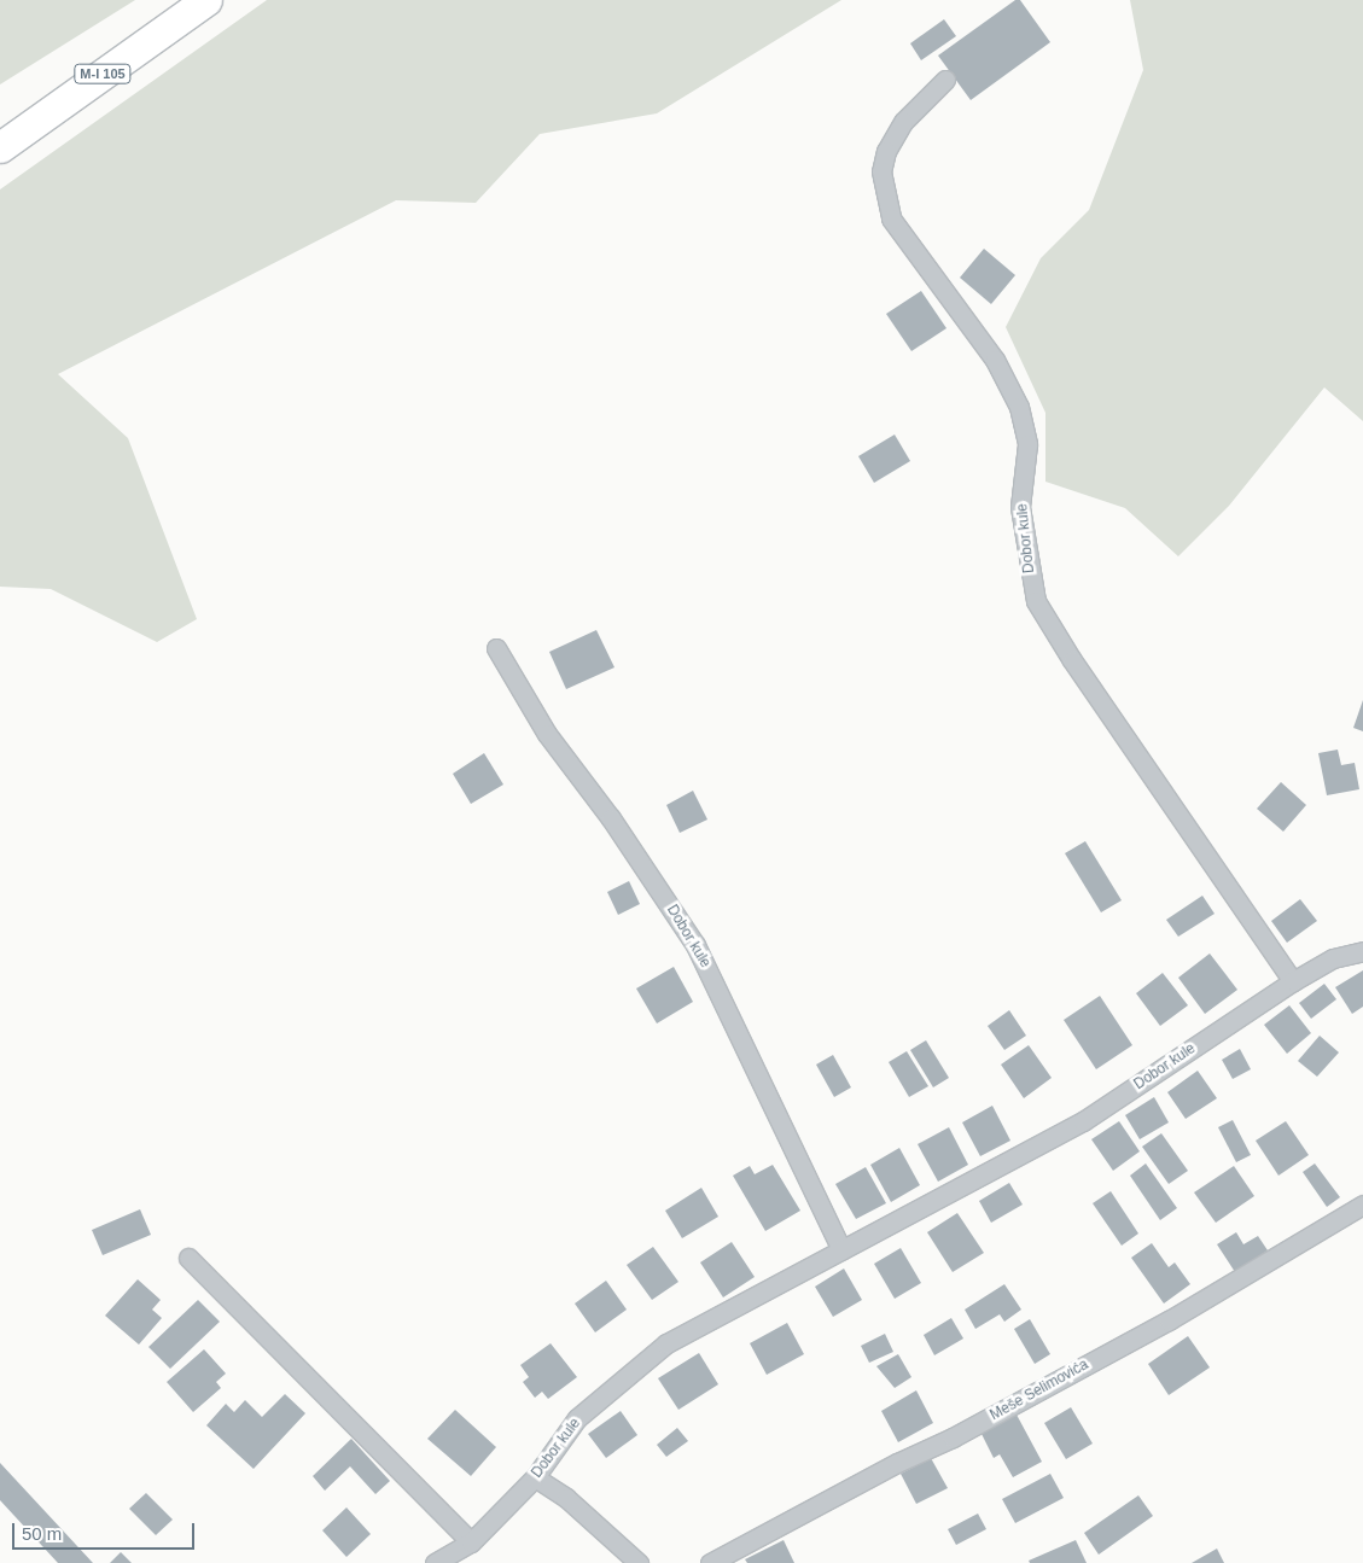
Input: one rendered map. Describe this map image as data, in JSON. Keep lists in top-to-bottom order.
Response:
{
  "streets": {
    "main road": ["M-I 105"],
    "street": ["Dobor kule", "Meše Selimovića"]
  },
  "scale_bar": "50 m"
}
